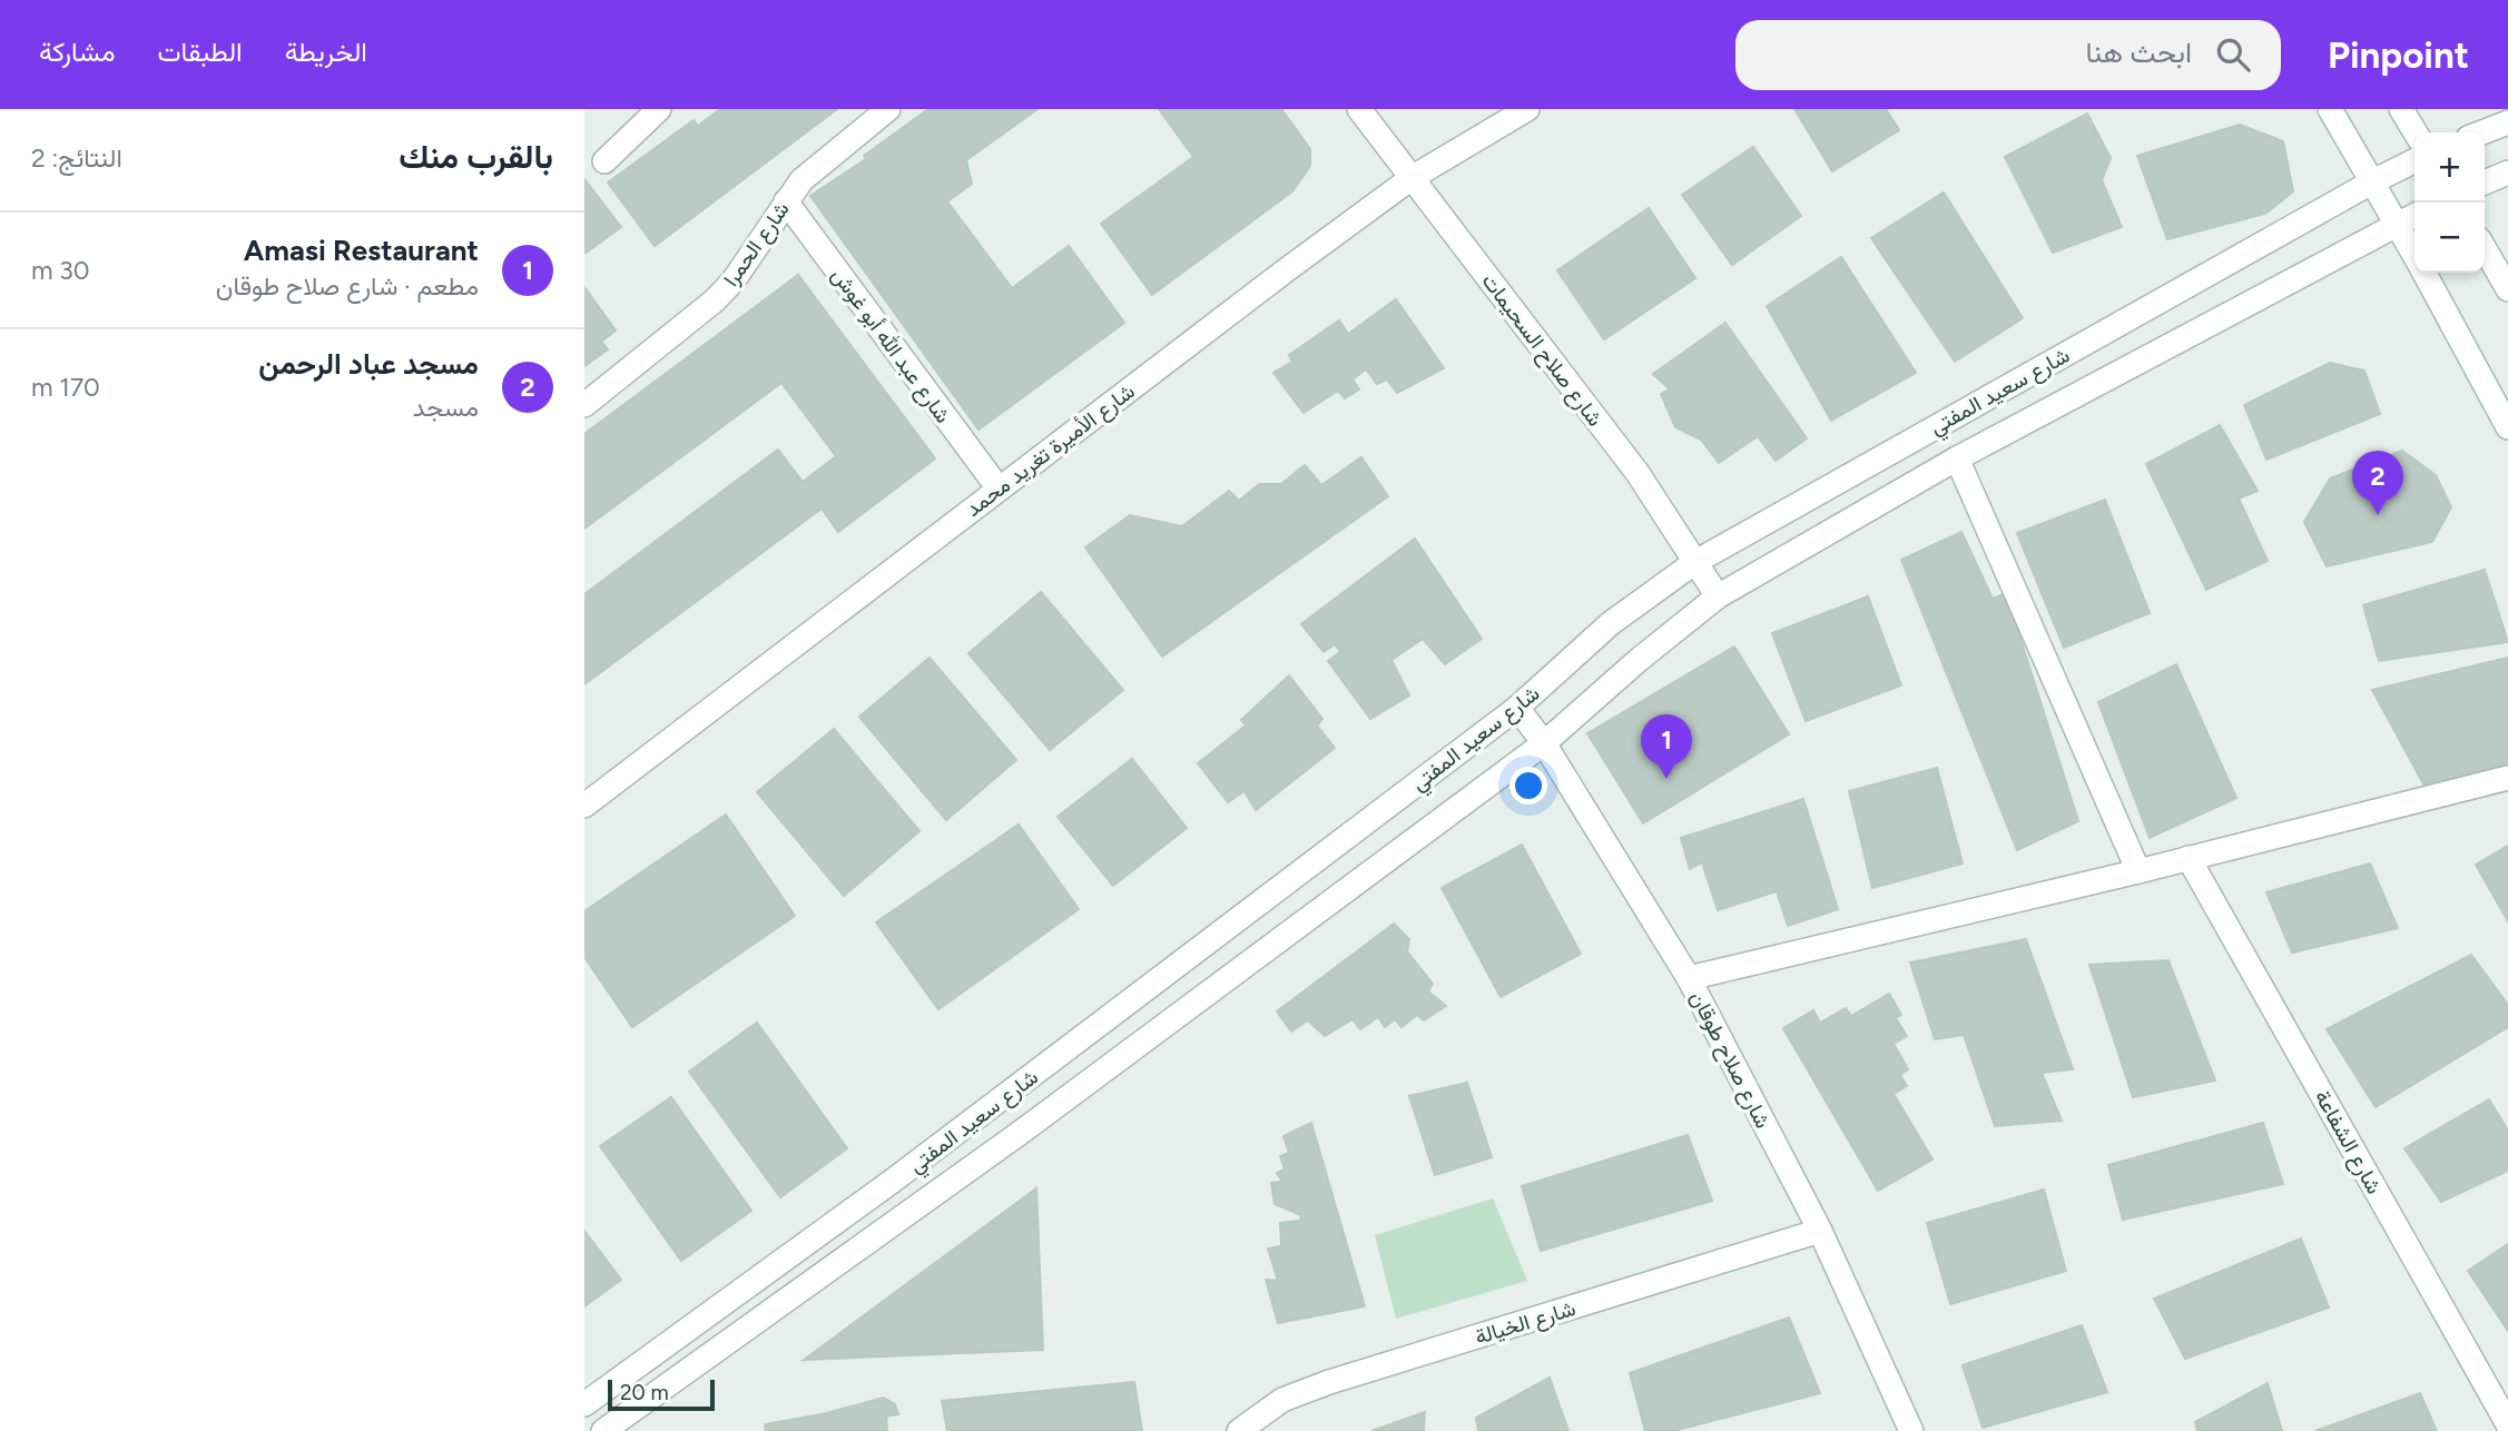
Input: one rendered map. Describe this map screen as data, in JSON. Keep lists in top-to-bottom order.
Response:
{
  "streets": {
    "street": [
      "شارع الحمرا",
      "شارع عبد الله أبو غوش",
      "شارع صلاح السحيمات",
      "شارع سعيد المفتي",
      "شارع الأميرة تغريد محمد",
      "شارع صلاح طوقان",
      "شارع الشفاعة",
      "شارع الخيالة"
    ]
  },
  "crossings": [
    ["شارع الحمرا", "شارع عبد الله أبو غوش"],
    ["شارع عبد الله أبو غوش", "شارع الأميرة تغريد محمد"],
    ["شارع صلاح السحيمات", "شارع سعيد المفتي"],
    ["شارع صلاح السحيمات", "شارع الأميرة تغريد محمد"],
    ["شارع سعيد المفتي", "شارع صلاح طوقان"],
    ["شارع صلاح طوقان", "شارع الخيالة"]
  ],
  "scale_bar": "20 m",
  "page": {
    "header": "Pinpoint",
    "search": "ابحث هنا",
    "nav": ["الخريطة", "الطبقات", "مشاركة"],
    "heading": ["بالقرب منك", "النتائج: 2"],
    "map_buttons": ["+", "−"],
    "list": [
      {
        "mark": "1",
        "name": "Amasi Restaurant",
        "note": "مطعم · شارع صلاح طوقان",
        "value": "30 m"
      },
      {
        "mark": "2",
        "name": "مسجد عباد الرحمن",
        "note": "مسجد",
        "value": "170 m"
      }
    ],
    "pins": ["2", "1"],
    "scale": "20 m"
  }
}
